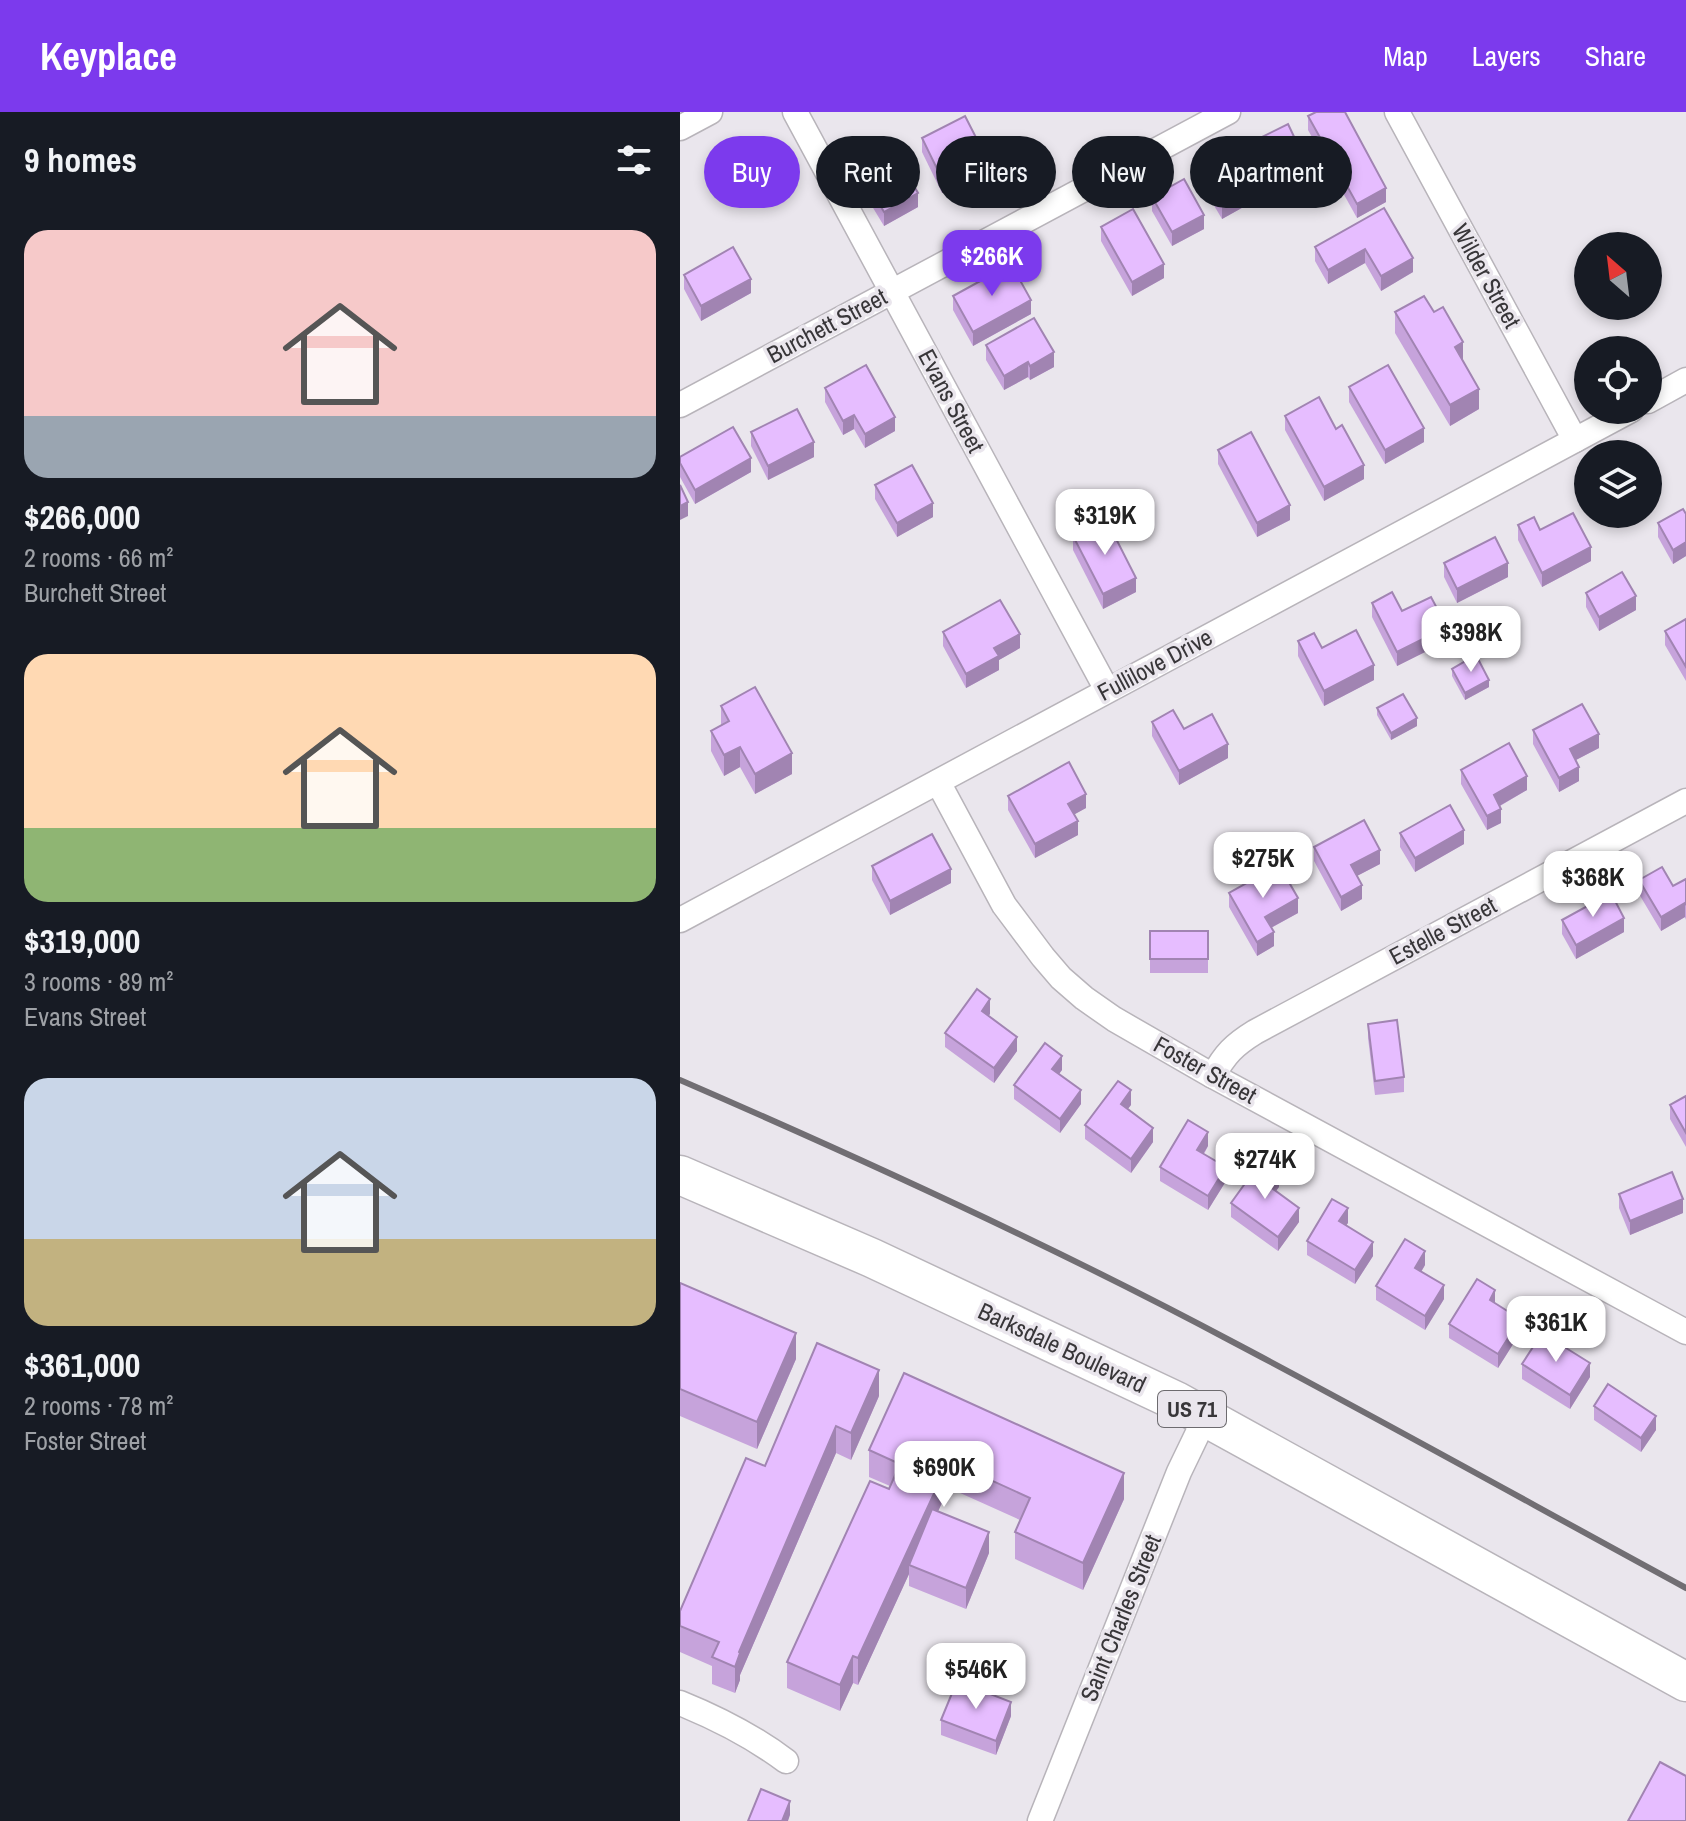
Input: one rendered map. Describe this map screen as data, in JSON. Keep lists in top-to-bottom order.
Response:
{
  "streets": {
    "main road": ["Barksdale Boulevard", "US 71"],
    "street": [
      "Wilder Street",
      "Burchett Street",
      "Evans Street",
      "Fullilove Drive",
      "Estelle Street",
      "Foster Street",
      "Saint Charles Street"
    ]
  },
  "crossings": [
    ["Wilder Street", "Fullilove Drive"],
    ["Burchett Street", "Evans Street"],
    ["Evans Street", "Fullilove Drive"],
    ["Fullilove Drive", "Foster Street"],
    ["Estelle Street", "Foster Street"],
    ["Barksdale Boulevard", "Saint Charles Street"]
  ],
  "north": "top left",
  "page": {
    "header": "Keyplace",
    "nav": ["Map", "Layers", "Share"],
    "heading": "9 homes",
    "chip": [
      "Buy",
      "Rent",
      "Filters",
      "New",
      "Apartment"
    ],
    "list": [
      {
        "name": "$266,000",
        "note": "2 rooms · 66 m² · Burchett Street"
      },
      {
        "name": "$319,000",
        "note": "3 rooms · 89 m² · Evans Street"
      },
      {
        "name": "$361,000",
        "note": "2 rooms · 78 m² · Foster Street"
      }
    ],
    "price": [
      "$266K",
      "$319K",
      "$398K",
      "$275K",
      "$368K",
      "$274K",
      "$361K",
      "$690K",
      "$546K"
    ]
  }
}
